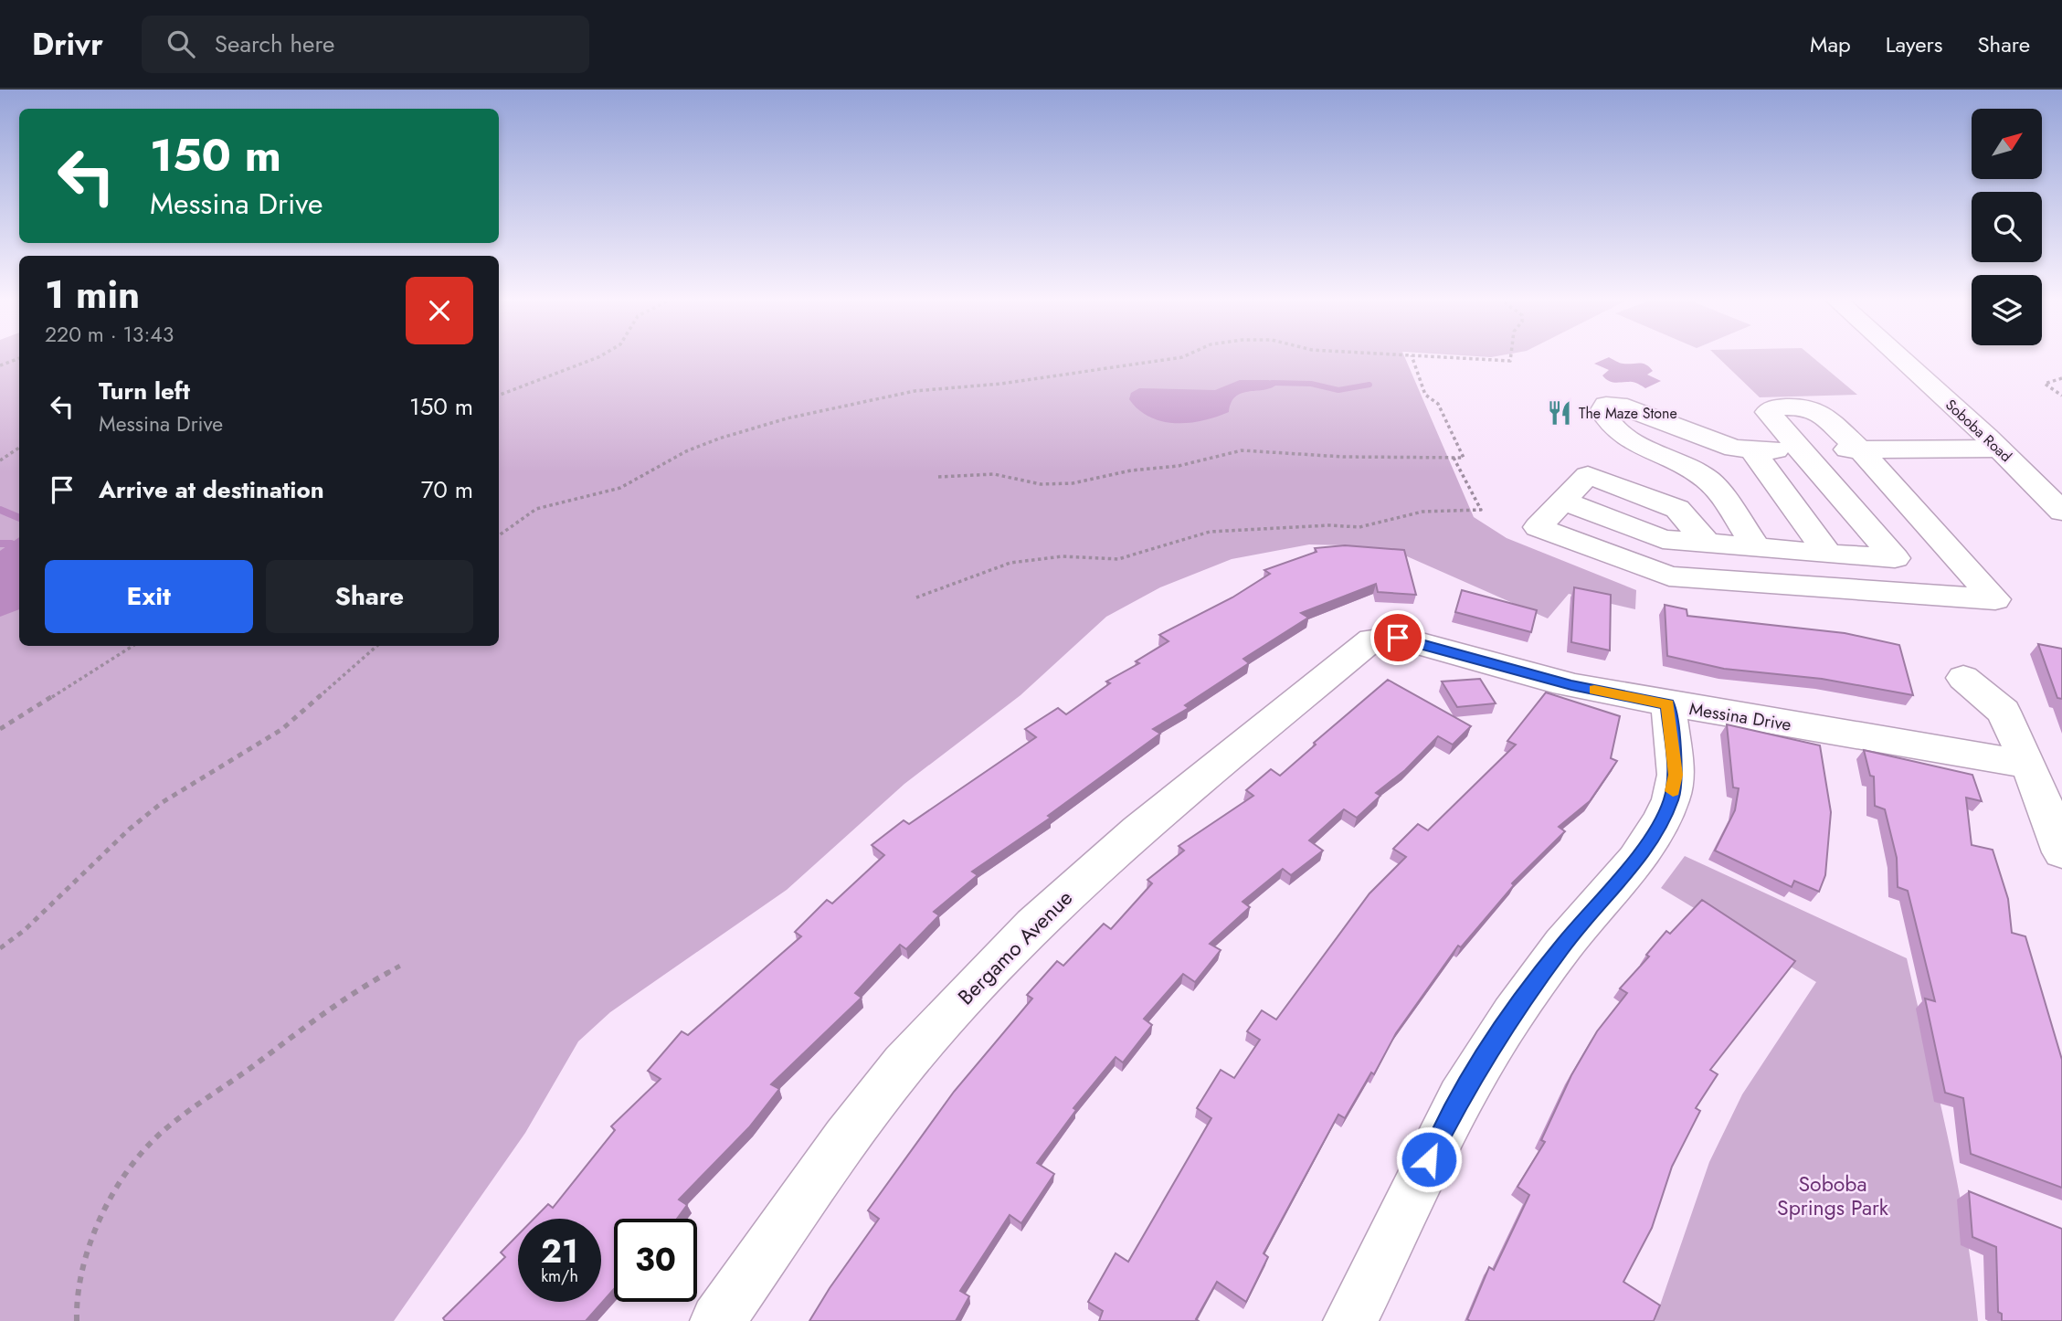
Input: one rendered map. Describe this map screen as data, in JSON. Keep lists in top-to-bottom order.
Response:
{
  "streets": {
    "street": ["Soboba Road", "Messina Drive", "Bergamo Avenue"]
  },
  "crossings": [
    ["Messina Drive", "Bergamo Avenue"]
  ],
  "parks": ["Soboba Springs Park"],
  "places": {
    "restaurant": ["The Maze Stone"]
  },
  "north": "top right",
  "page": {
    "header": "Drivr",
    "search": "Search here",
    "nav": ["Map", "Layers", "Share"],
    "turn": ["150 m", "Messina Drive"],
    "heading": ["1 min", "220 m · 13:43"],
    "list": [
      {
        "name": "Turn left",
        "note": "Messina Drive",
        "value": "150 m"
      },
      {
        "name": "Arrive at destination",
        "value": "70 m"
      }
    ],
    "buttons": ["Exit", "Share"],
    "speed": "21 km/h",
    "limit": "30"
  }
}
